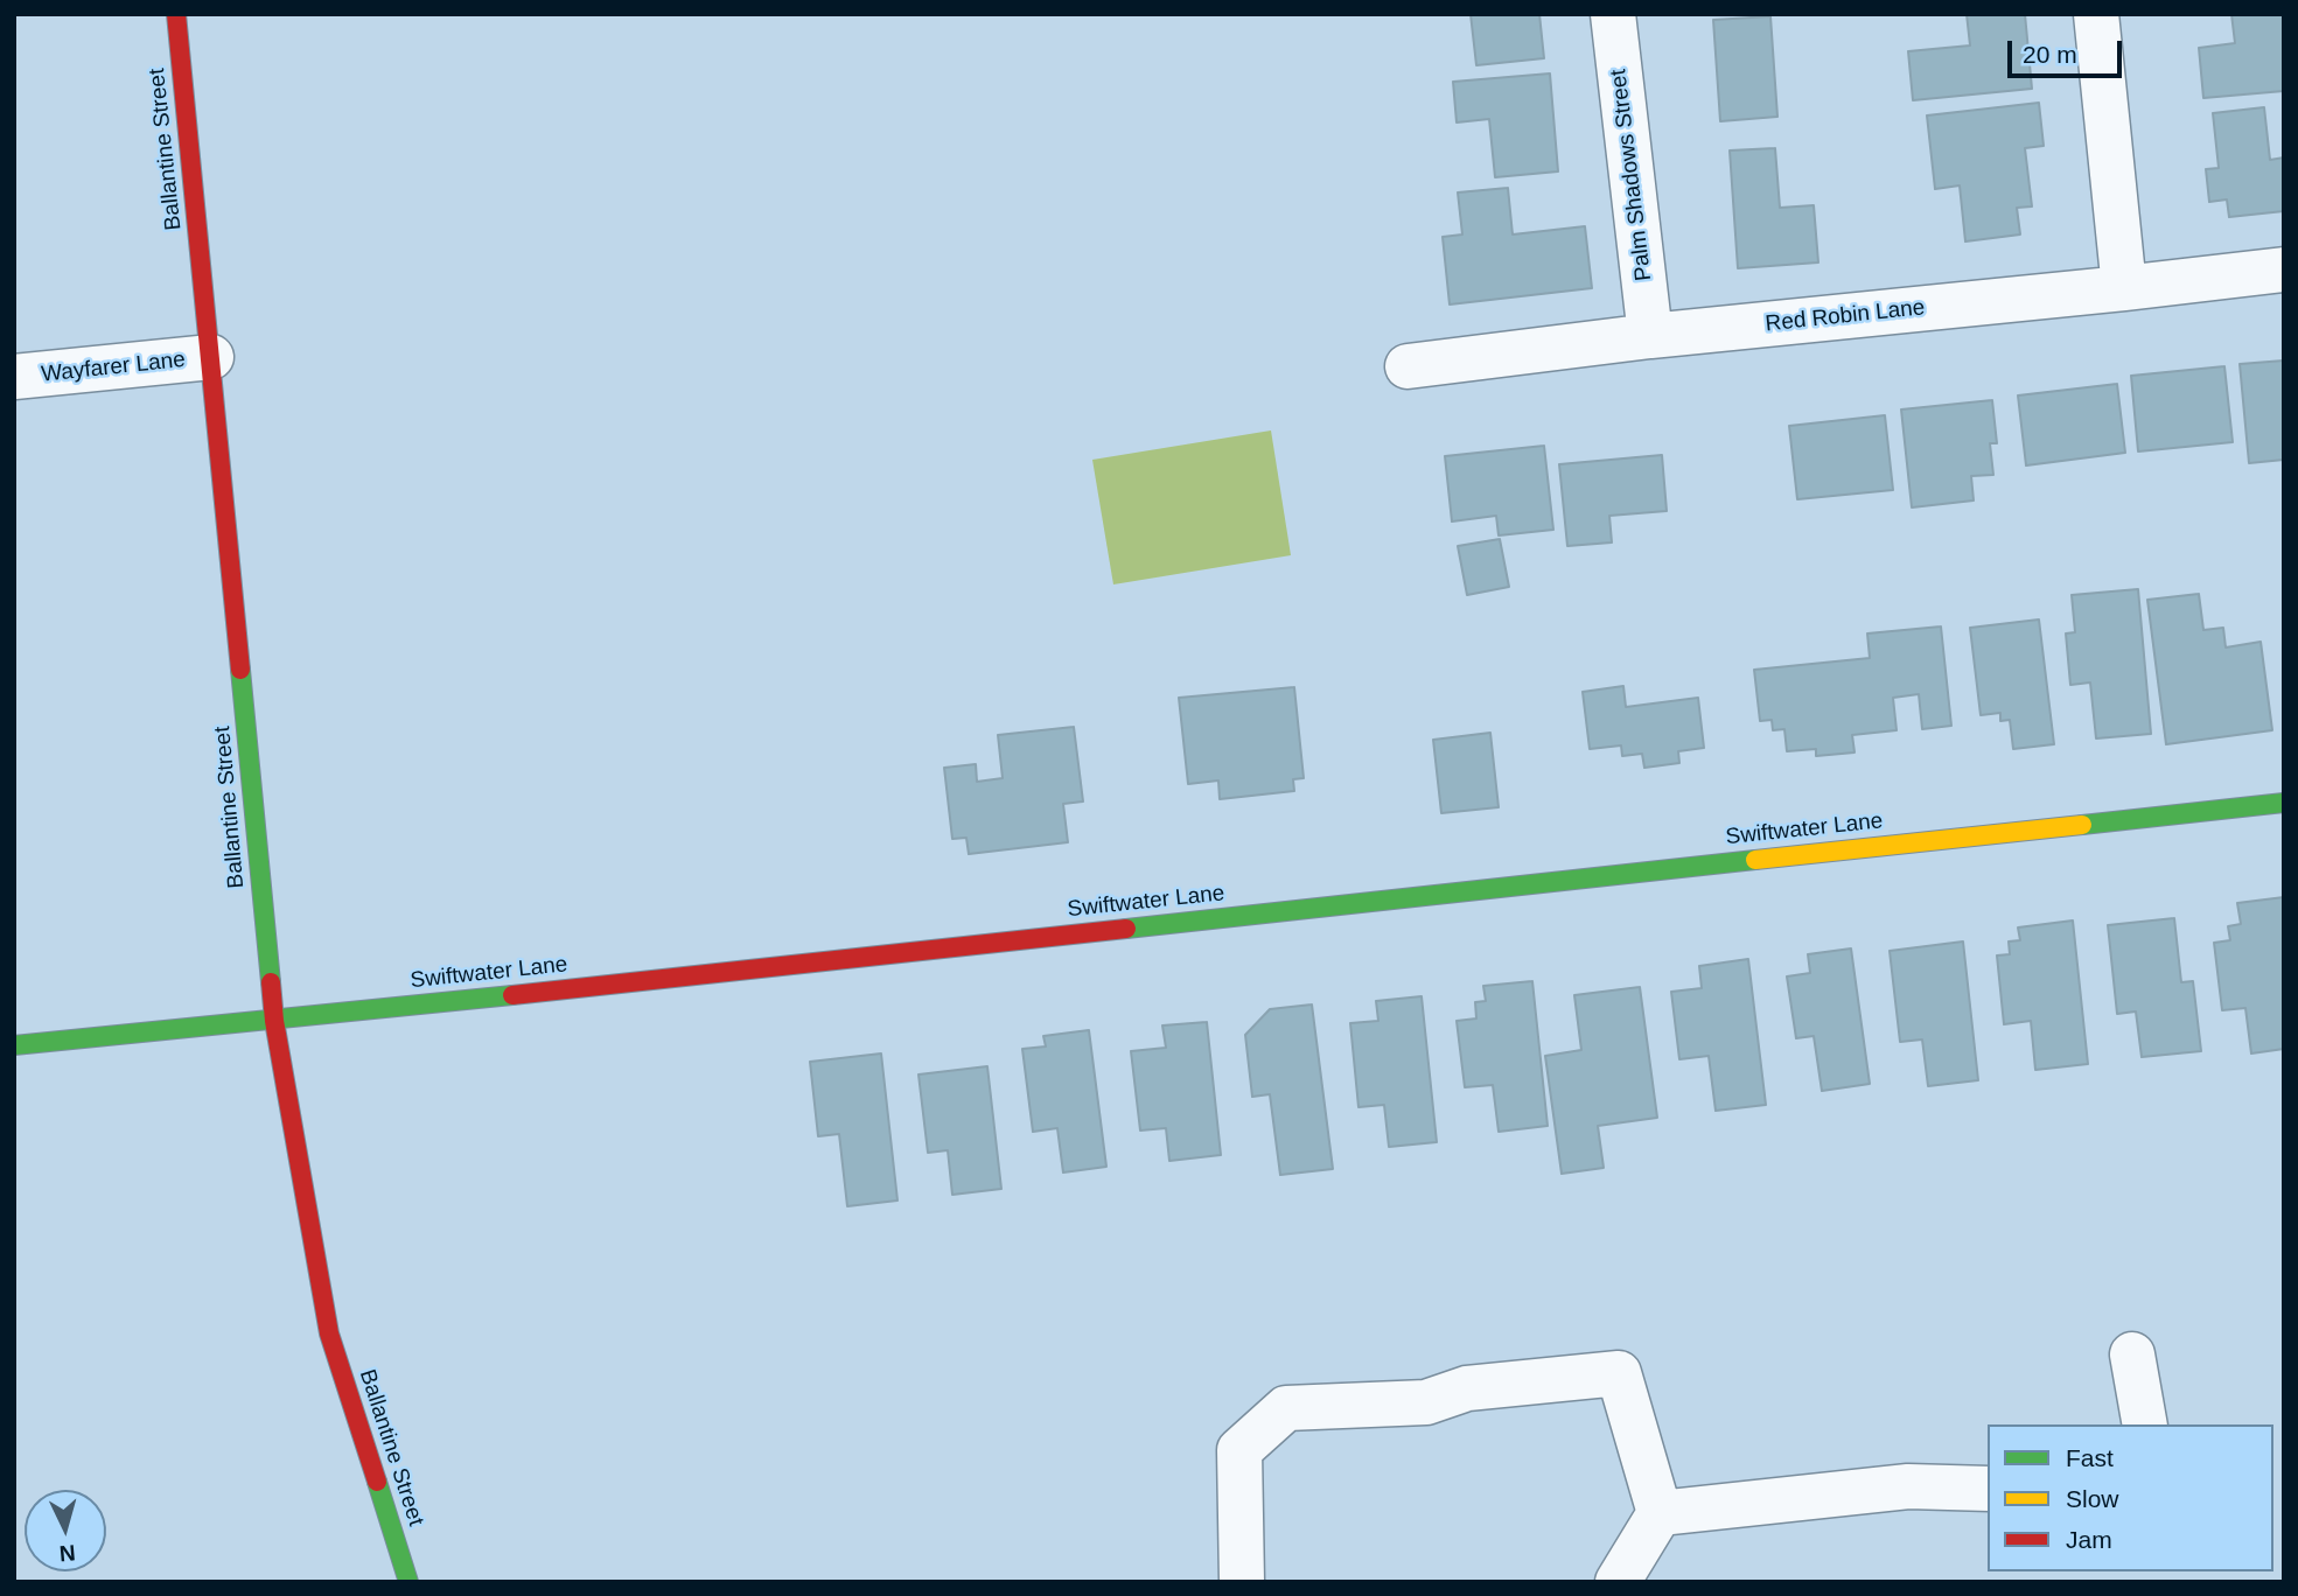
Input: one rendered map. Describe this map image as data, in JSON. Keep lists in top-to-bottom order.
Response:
{
  "streets": {
    "street": [
      "Ballantine Street",
      "Palm Shadows Street",
      "Red Robin Lane",
      "Wayfarer Lane",
      "Swiftwater Lane"
    ]
  },
  "crossings": [
    ["Ballantine Street", "Wayfarer Lane"],
    ["Ballantine Street", "Swiftwater Lane"],
    ["Palm Shadows Street", "Red Robin Lane"]
  ],
  "legend": ["Fast", "Slow", "Jam"],
  "scale_bar": "20 m",
  "north": "bottom"
}
